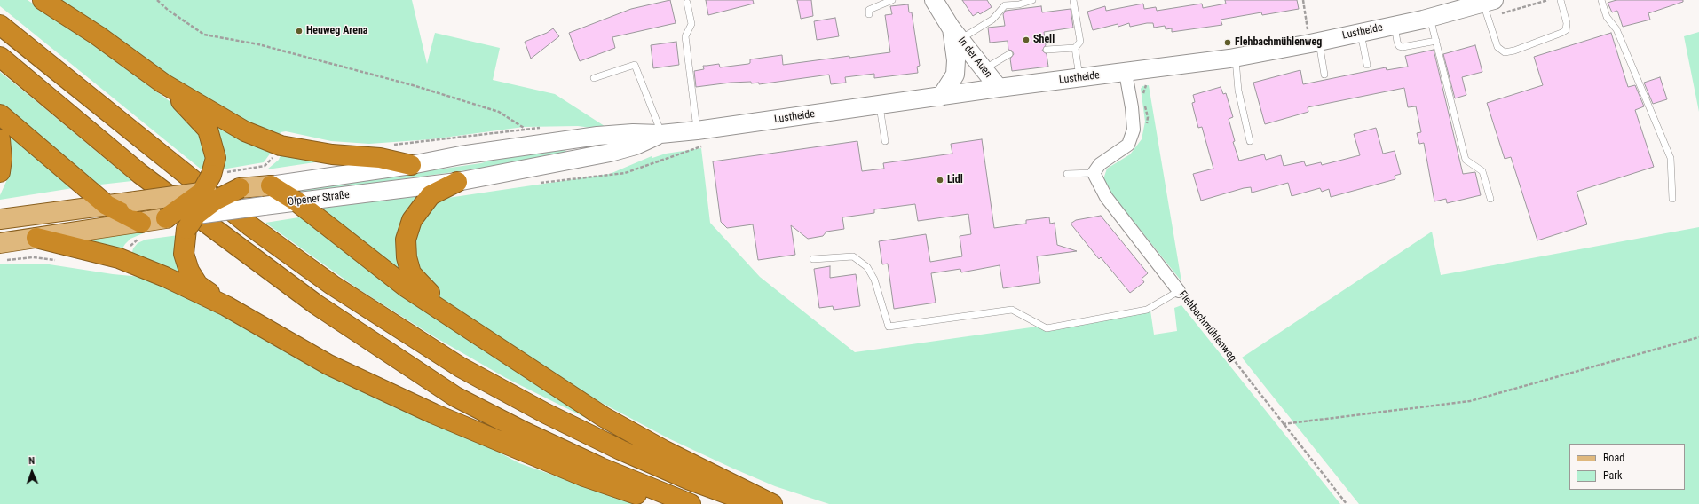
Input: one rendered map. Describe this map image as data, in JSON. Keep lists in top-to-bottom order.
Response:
{
  "streets": {
    "main road": ["Lustheide", "In der Auen", "Olpener Straße"],
    "street": ["Flehbachmühlenweg"]
  },
  "crossings": [
    ["Lustheide", "In der Auen"],
    ["Lustheide", "Olpener Straße"]
  ],
  "places": [
    "Heuweg Arena",
    "Shell",
    "Flehbachmühlenweg",
    "Lidl"
  ],
  "legend": ["Road", "Park"],
  "north": "top"
}
